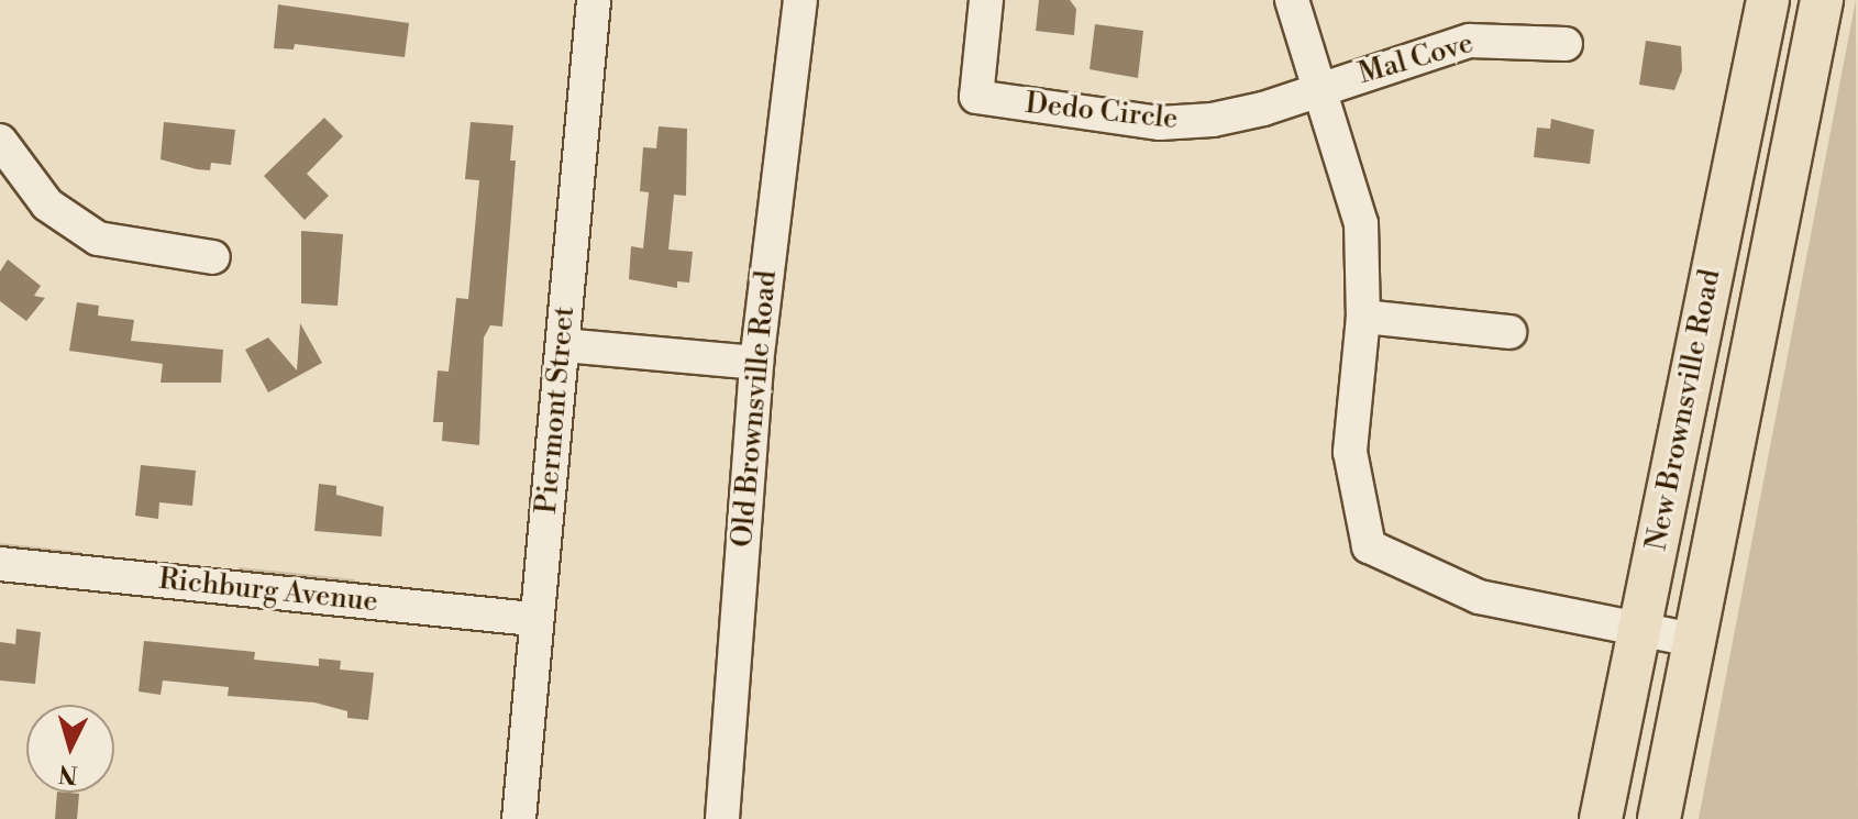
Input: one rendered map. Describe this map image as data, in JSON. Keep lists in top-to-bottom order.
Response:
{
  "streets": {
    "main road": ["New Brownsville Road"],
    "street": [
      "Mal Cove",
      "Dedo Circle",
      "Old Brownsville Road",
      "Piermont Street",
      "Richburg Avenue"
    ]
  },
  "crossings": [
    ["Mal Cove", "Dedo Circle"],
    ["Piermont Street", "Richburg Avenue"]
  ],
  "north": "bottom"
}
